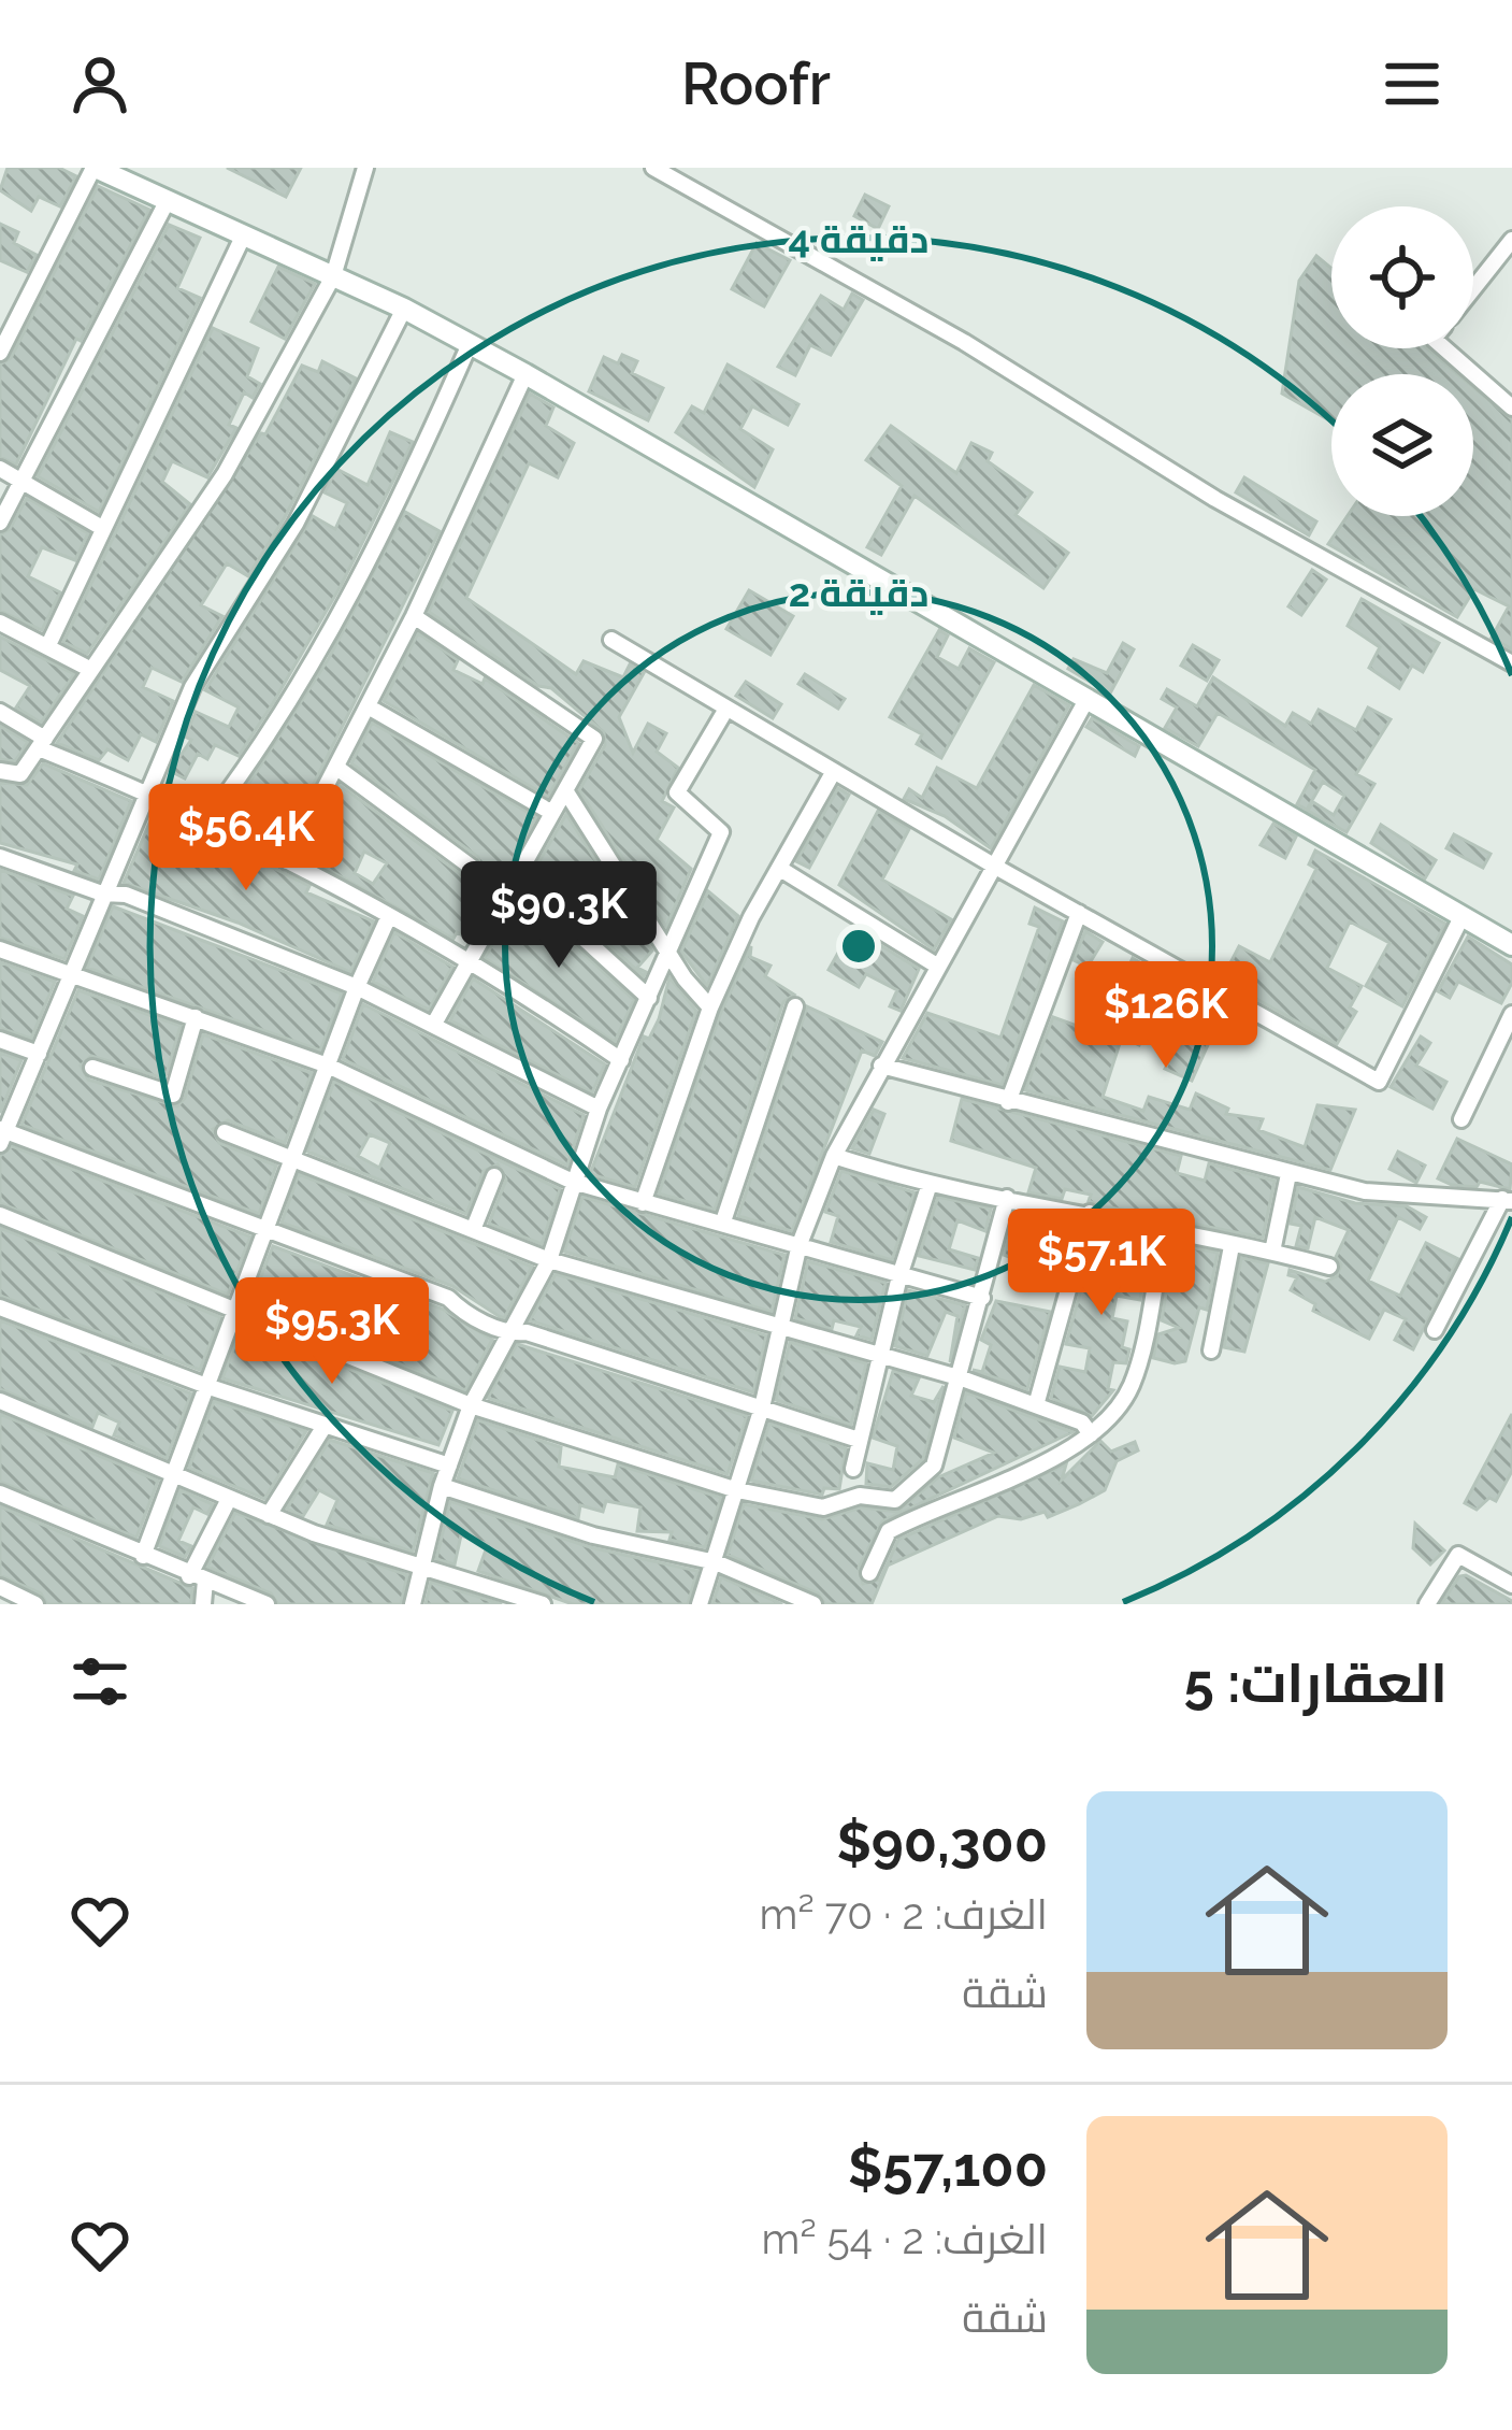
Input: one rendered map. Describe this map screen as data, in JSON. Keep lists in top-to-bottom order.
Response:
{
  "page": {
    "header": "Roofr",
    "price": [
      "$56.4K",
      "$90.3K",
      "$126K",
      "$57.1K",
      "$95.3K"
    ],
    "heading": "العقارات: 5",
    "list": [
      {
        "name": "$90,300",
        "note": "الغرف: 2 · 70 m² · شقة"
      },
      {
        "name": "$57,100",
        "note": "الغرف: 2 · 54 m² · شقة"
      }
    ]
  },
  "rings": ["4 دقيقة", "2 دقيقة"]
}
